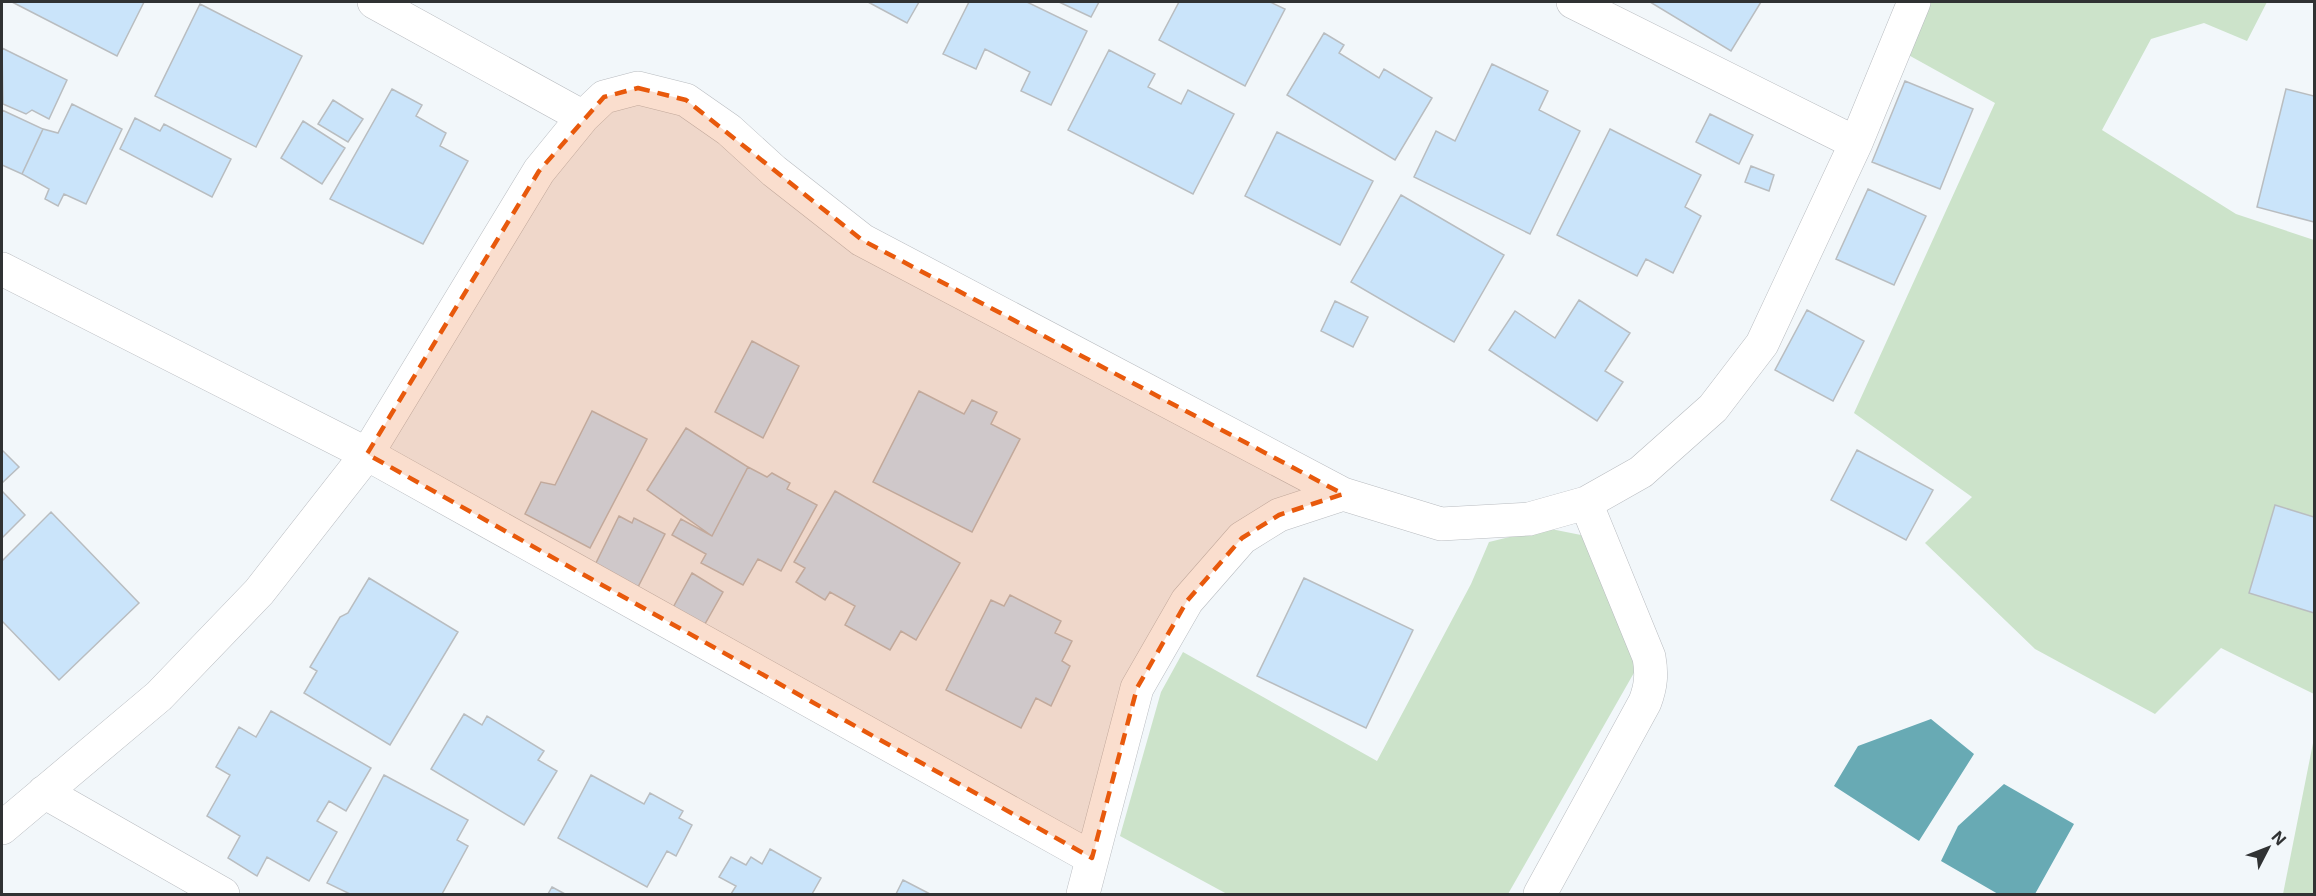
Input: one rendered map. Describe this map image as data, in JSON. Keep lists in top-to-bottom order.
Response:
{
  "north": "top right"
}
